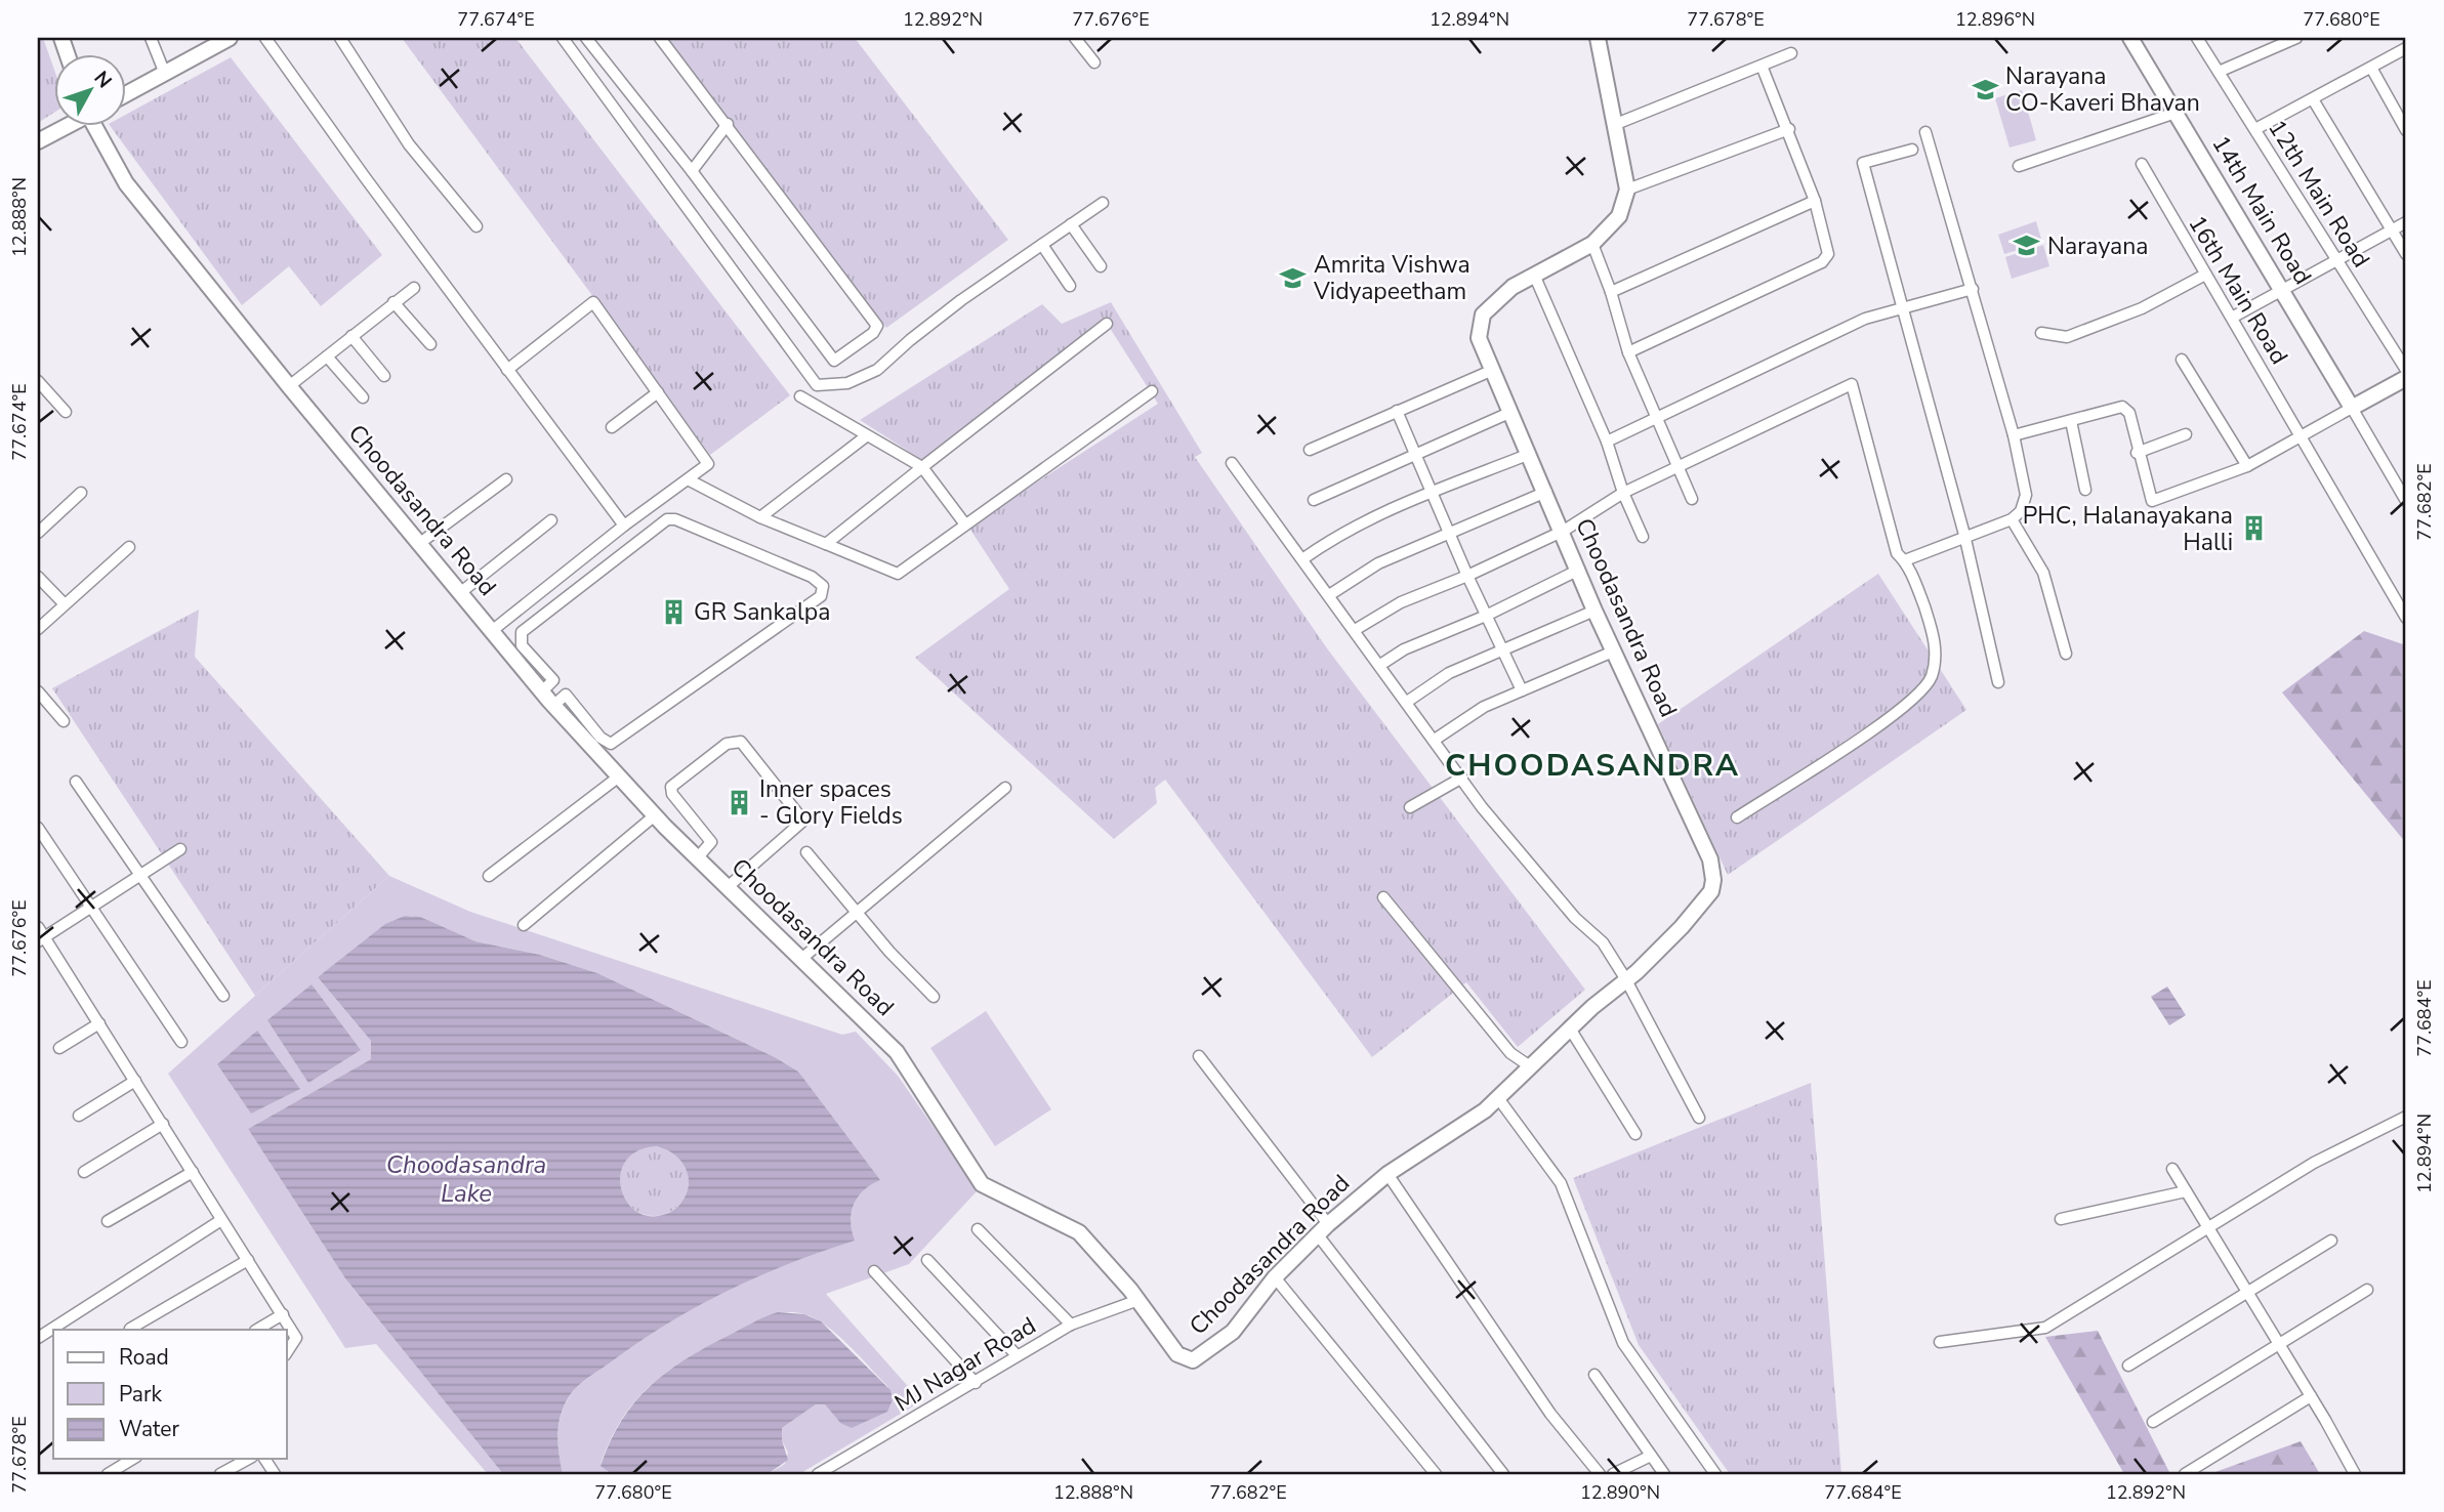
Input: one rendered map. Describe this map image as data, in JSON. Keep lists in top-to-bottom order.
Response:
{
  "streets": {
    "street": [
      "12th Main Road",
      "14th Main Road",
      "16th Main Road",
      "Choodasandra Road",
      "MJ Nagar Road"
    ]
  },
  "crossings": [
    ["Choodasandra Road", "MJ Nagar Road"]
  ],
  "districts": ["CHOODASANDRA"],
  "water": ["Choodasandra Lake"],
  "places": {
    "school or university": ["Narayana CO-Kaveri Bhavan", "Narayana", "Amrita Vishwa Vidyapeetham"],
    "building": ["PHC, Halanayakana Halli", "GR Sankalpa", "Inner spaces - Glory Fields"]
  },
  "legend": ["Road", "Park", "Water"],
  "north": "top right",
  "coordinates": [
    "77.674°E",
    "12.892°N",
    "77.676°E",
    "12.894°N",
    "77.678°E",
    "12.896°N",
    "77.680°E",
    "12.888°N",
    "77.682°E",
    "77.684°E",
    "12.890°N"
  ]
}
